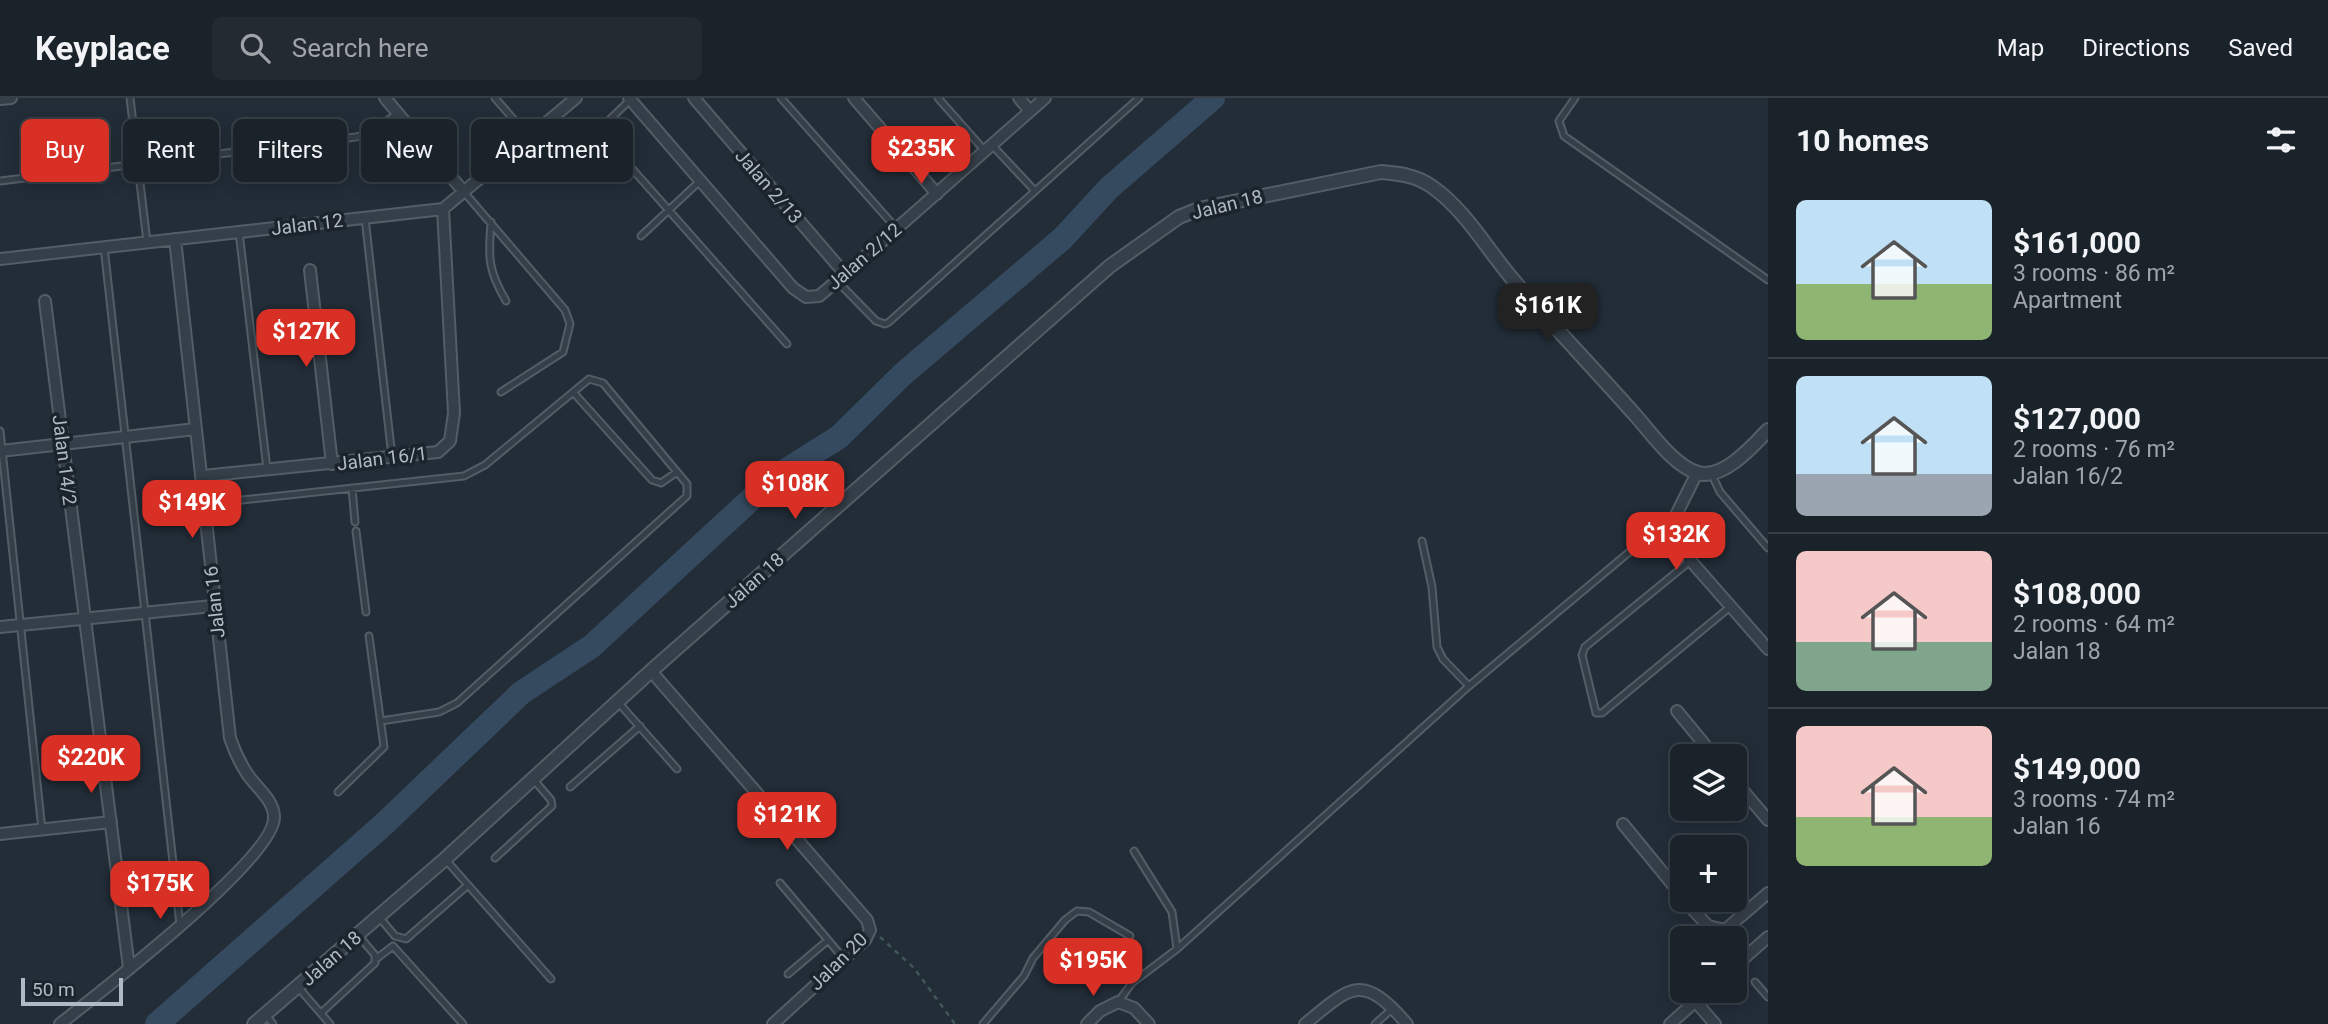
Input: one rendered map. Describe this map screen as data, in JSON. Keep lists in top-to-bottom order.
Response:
{
  "streets": {
    "street": [
      "Jalan 2/13",
      "Jalan 18",
      "Jalan 12",
      "Jalan 2/12",
      "Jalan 16/1",
      "Jalan 14/2",
      "Jalan 16",
      "Jalan 20"
    ]
  },
  "crossings": [
    ["Jalan 2/13", "Jalan 2/12"],
    ["Jalan 18", "Jalan 20"],
    ["Jalan 12", "Jalan 16/1"],
    ["Jalan 12", "Jalan 16"],
    ["Jalan 16/1", "Jalan 16"]
  ],
  "scale_bar": "50 m",
  "page": {
    "header": "Keyplace",
    "search": "Search here",
    "nav": ["Map", "Directions", "Saved"],
    "heading": "10 homes",
    "chip": [
      "Buy",
      "Rent",
      "Filters",
      "New",
      "Apartment"
    ],
    "price": [
      "$235K",
      "$161K",
      "$127K",
      "$108K",
      "$149K",
      "$132K",
      "$220K",
      "$121K",
      "$175K",
      "$195K"
    ],
    "list": [
      {
        "name": "$161,000",
        "note": "3 rooms · 86 m² · Apartment"
      },
      {
        "name": "$127,000",
        "note": "2 rooms · 76 m² · Jalan 16/2"
      },
      {
        "name": "$108,000",
        "note": "2 rooms · 64 m² · Jalan 18"
      },
      {
        "name": "$149,000",
        "note": "3 rooms · 74 m² · Jalan 16"
      }
    ],
    "map_buttons": ["+", "−"],
    "scale": "50 m"
  }
}
